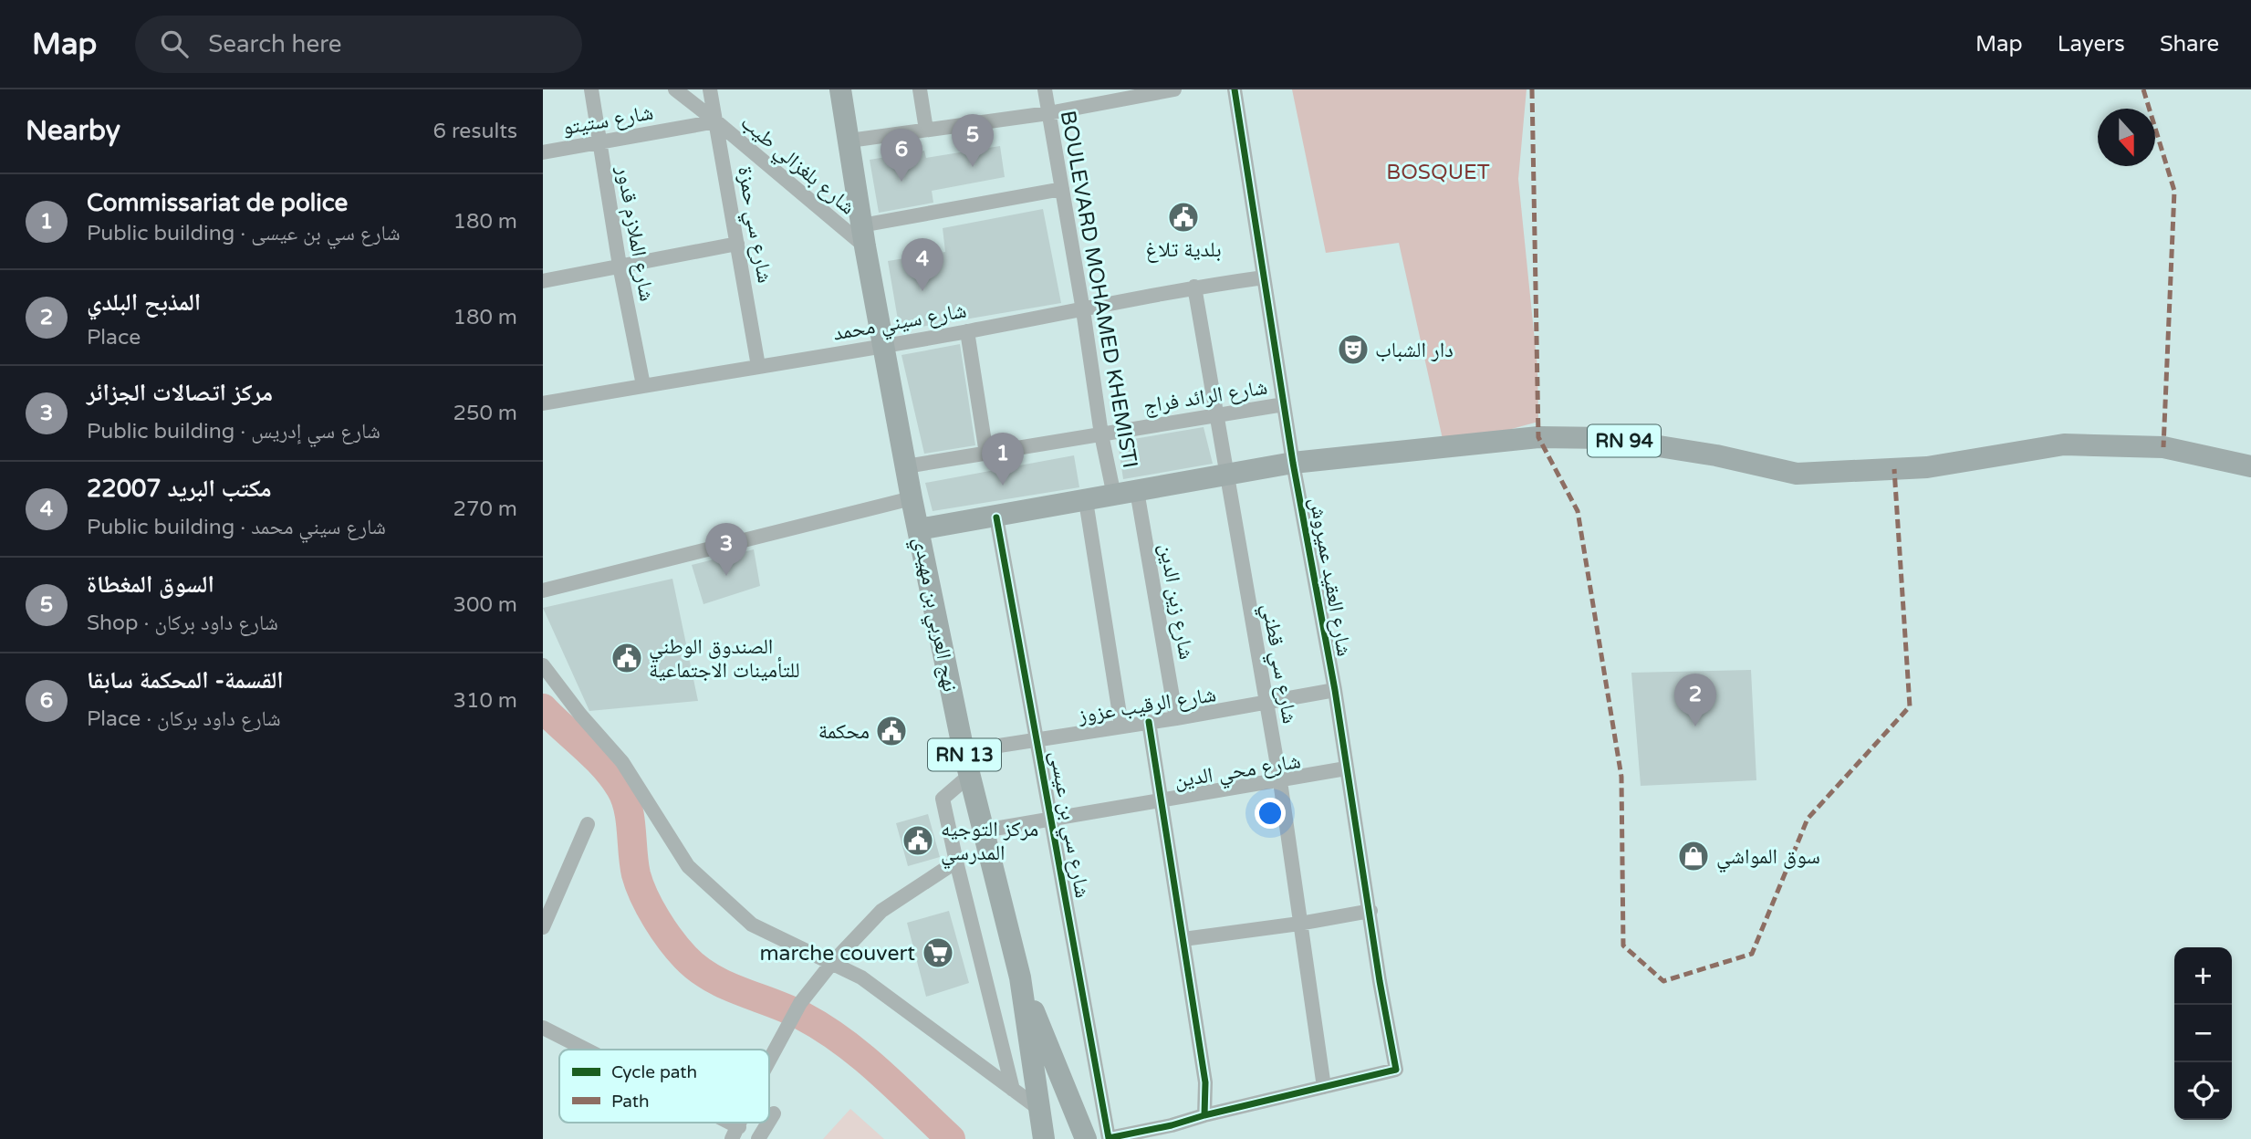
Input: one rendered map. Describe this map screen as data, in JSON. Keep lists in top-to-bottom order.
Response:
{
  "streets": {
    "main road": ["RN 94", "نهج العربي بن مهيدي", "RN 13"],
    "street": [
      "شارع ستيتو",
      "شارع بلغزالي طيب",
      "شارع سي حمزة",
      "شارع الملازم قدور",
      "BOULEVARD MOHAMED KHEMISTI",
      "شارع سيني محمد",
      "شارع الرائد فراج",
      "شارع العقيد عميروش",
      "شارع زين الدين",
      "شارع سي قطني",
      "شارع الرقيب عزوز",
      "شارع محي الدين",
      "شارع سي بن عيسى"
    ]
  },
  "crossings": [
    ["شارع ستيتو", "شارع بلغزالي طيب"],
    ["شارع ستيتو", "شارع سي حمزة"],
    ["شارع ستيتو", "شارع الملازم قدور"],
    ["شارع بلغزالي طيب", "شارع سي حمزة"],
    ["شارع بلغزالي طيب", "نهج العربي بن مهيدي"],
    ["شارع بلغزالي طيب", "RN 13"],
    ["شارع سي حمزة", "شارع سيني محمد"],
    ["شارع الملازم قدور", "شارع سيني محمد"],
    ["BOULEVARD MOHAMED KHEMISTI", "شارع سيني محمد"],
    ["BOULEVARD MOHAMED KHEMISTI", "شارع الرائد فراج"],
    ["BOULEVARD MOHAMED KHEMISTI", "RN 94"],
    ["شارع سيني محمد", "شارع العقيد عميروش"],
    ["شارع سيني محمد", "نهج العربي بن مهيدي"],
    ["شارع سيني محمد", "شارع سي قطني"],
    ["شارع الرائد فراج", "شارع العقيد عميروش"],
    ["شارع الرائد فراج", "نهج العربي بن مهيدي"],
    ["شارع الرائد فراج", "شارع سي قطني"],
    ["RN 94", "شارع العقيد عميروش"],
    ["RN 94", "شارع زين الدين"],
    ["RN 94", "نهج العربي بن مهيدي"],
    ["RN 94", "شارع سي قطني"],
    ["RN 94", "شارع سي بن عيسى"],
    ["شارع العقيد عميروش", "شارع سي قطني"],
    ["شارع العقيد عميروش", "شارع الرقيب عزوز"],
    ["شارع العقيد عميروش", "شارع محي الدين"],
    ["شارع زين الدين", "شارع الرقيب عزوز"],
    ["نهج العربي بن مهيدي", "شارع الرقيب عزوز"],
    ["نهج العربي بن مهيدي", "RN 13"],
    ["نهج العربي بن مهيدي", "شارع محي الدين"],
    ["شارع سي قطني", "شارع الرقيب عزوز"],
    ["شارع سي قطني", "شارع محي الدين"],
    ["شارع الرقيب عزوز", "شارع سي بن عيسى"],
    ["شارع محي الدين", "شارع سي بن عيسى"]
  ],
  "parks": ["BOSQUET"],
  "places": {
    "public building": [
      "بلدية تلاغ",
      "الصندوق الوطني للتأمينات الاجتماعية",
      "محكمة",
      "مركز التوجيه المدرسي"
    ],
    "theatre": ["دار الشباب"],
    "shop": ["سوق المواشي"],
    "supermarket": ["marche couvert"]
  },
  "legend": ["Cycle path", "Path"],
  "north": "bottom",
  "page": {
    "header": "Map",
    "search": "Search here",
    "nav": ["Map", "Layers", "Share"],
    "heading": ["Nearby", "6 results"],
    "pins": [
      "5",
      "6",
      "4",
      "1",
      "3",
      "2"
    ],
    "list": [
      {
        "mark": "1",
        "name": "Commissariat de police",
        "note": "Public building · شارع سي بن عيسى",
        "value": "180 m"
      },
      {
        "mark": "2",
        "name": "المذبح البلدي",
        "note": "Place",
        "value": "180 m"
      },
      {
        "mark": "3",
        "name": "مركز اتصالات الجزائر",
        "note": "Public building · شارع سي إدريس",
        "value": "250 m"
      },
      {
        "mark": "4",
        "name": "مكتب البريد 22007",
        "note": "Public building · شارع سيني محمد",
        "value": "270 m"
      },
      {
        "mark": "5",
        "name": "السوق المغطاة",
        "note": "Shop · شارع داود بركان",
        "value": "300 m"
      },
      {
        "mark": "6",
        "name": "القسمة- المحكمة سابقا",
        "note": "Place · شارع داود بركان",
        "value": "310 m"
      }
    ],
    "map_buttons": ["+", "−"]
  }
}
